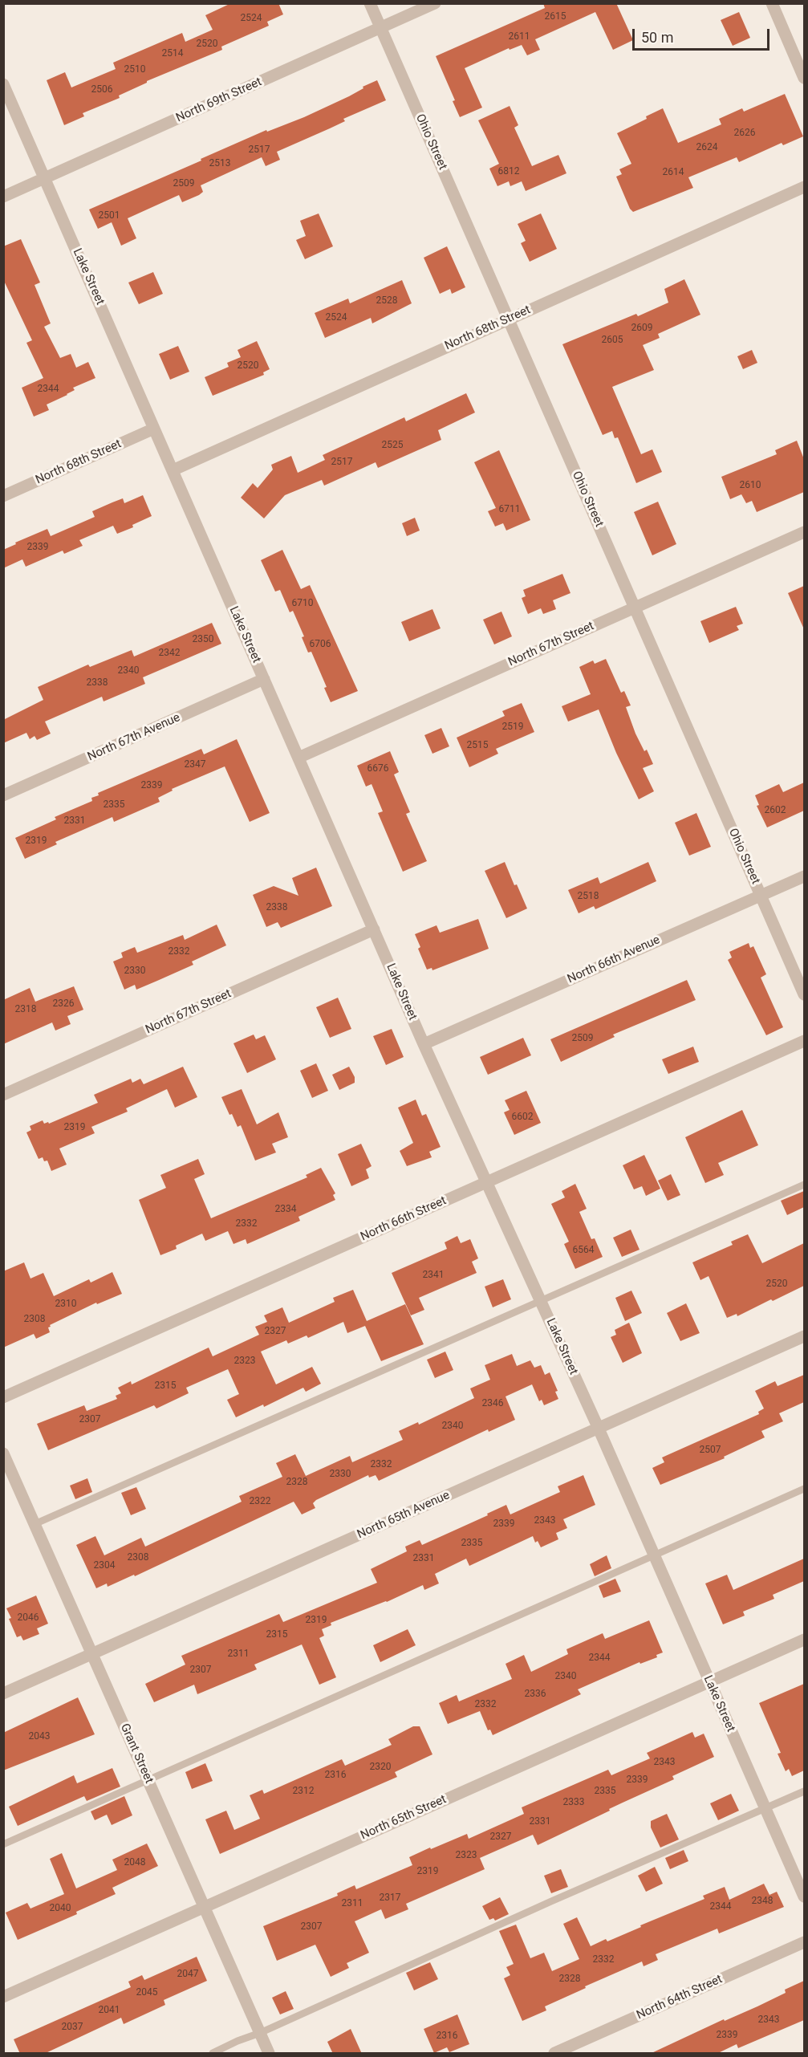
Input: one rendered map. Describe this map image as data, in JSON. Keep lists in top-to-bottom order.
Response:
{
  "streets": {
    "street": [
      "North 69th Street",
      "Ohio Street",
      "Lake Street",
      "North 68th Street",
      "North 67th Street",
      "North 67th Avenue",
      "North 66th Avenue",
      "North 66th Street",
      "North 65th Avenue",
      "Grant Street",
      "North 65th Street",
      "North 64th Street"
    ]
  },
  "crossings": [
    ["North 69th Street", "Ohio Street"],
    ["North 69th Street", "Lake Street"],
    ["Ohio Street", "North 68th Street"],
    ["Ohio Street", "North 67th Street"],
    ["Ohio Street", "North 66th Avenue"],
    ["Lake Street", "North 68th Street"],
    ["Lake Street", "North 67th Street"],
    ["Lake Street", "North 67th Avenue"],
    ["Lake Street", "North 66th Avenue"],
    ["Lake Street", "North 66th Street"],
    ["Lake Street", "North 65th Avenue"],
    ["Lake Street", "North 65th Street"],
    ["North 65th Avenue", "Grant Street"],
    ["Grant Street", "North 65th Street"]
  ],
  "house_numbers": [
    "2615",
    "2524",
    "2611",
    "2520",
    "2514",
    "2510",
    "2506",
    "2626",
    "2624",
    "2517",
    "2513",
    "6812",
    "2614",
    "2509",
    "2501",
    "2528",
    "2524",
    "2609",
    "2605",
    "2520",
    "2344",
    "2525",
    "2517",
    "2610",
    "6711",
    "2339",
    "6710",
    "2350",
    "6706",
    "2342",
    "2340",
    "2338",
    "2519",
    "2515",
    "2347",
    "6676",
    "2339",
    "2335",
    "2602",
    "2331",
    "2319",
    "2518",
    "2338",
    "2332",
    "2330",
    "2326",
    "2318",
    "2509",
    "6602",
    "2319",
    "2334",
    "2332",
    "6564",
    "2341",
    "2520",
    "2310",
    "2308",
    "2327",
    "2323",
    "2315",
    "2346",
    "2307",
    "2340",
    "2507",
    "2332",
    "2330",
    "2328",
    "2322",
    "2343",
    "2339",
    "2335",
    "2308",
    "2331",
    "2304",
    "2046",
    "2319",
    "2315",
    "2311",
    "2344",
    "2307",
    "2340",
    "2336",
    "2332",
    "2043",
    "2343",
    "2320",
    "2316",
    "2339",
    "2312",
    "2335",
    "2333",
    "2331",
    "2327",
    "2323",
    "2048",
    "2319",
    "2317",
    "2348",
    "2311",
    "2344",
    "2040",
    "2307",
    "2332",
    "2047",
    "2328",
    "2045",
    "2041",
    "2343",
    "2037",
    "2339",
    "2316"
  ],
  "scale_bar": "50 m"
}
